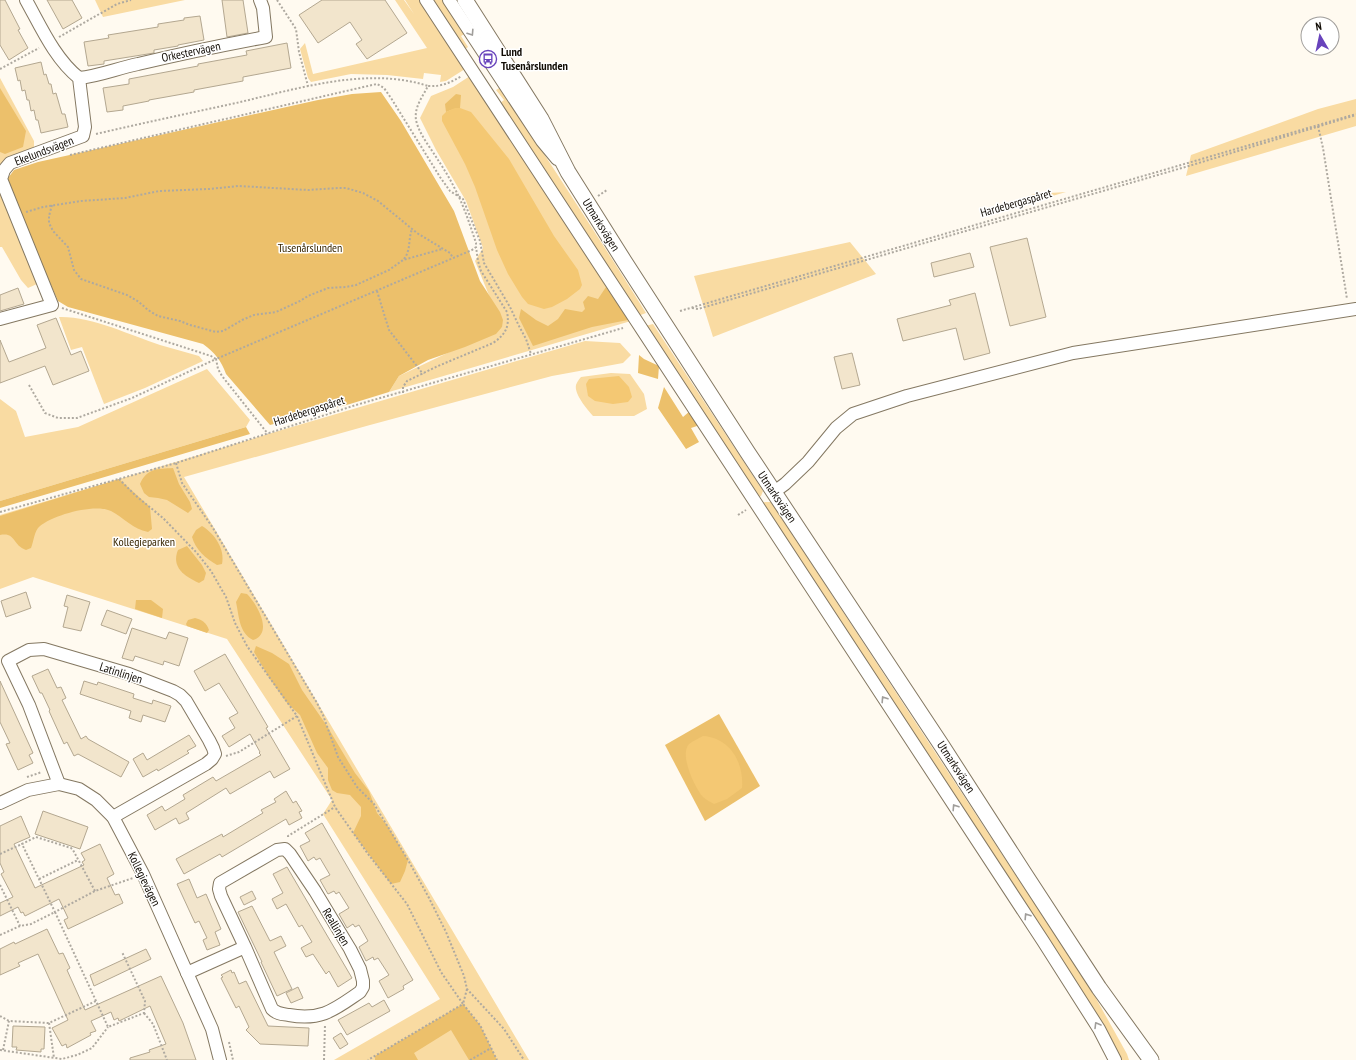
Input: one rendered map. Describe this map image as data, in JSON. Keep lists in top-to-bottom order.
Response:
{
  "streets": {
    "main road": ["Utmarksvägen"],
    "street": [
      "Orkestervägen",
      "Ekelundsvägen",
      "Latinlinjen",
      "Kollegievägen",
      "Reallinjen"
    ],
    "path": ["Hardebergaspåret"]
  },
  "crossings": [
    ["Orkestervägen", "Ekelundsvägen"],
    ["Latinlinjen", "Kollegievägen"]
  ],
  "parks": ["Tusenårslunden", "Kollegieparken"],
  "places": {
    "bus stop": ["Lund Tusenårslunden"]
  },
  "north": "top"
}
